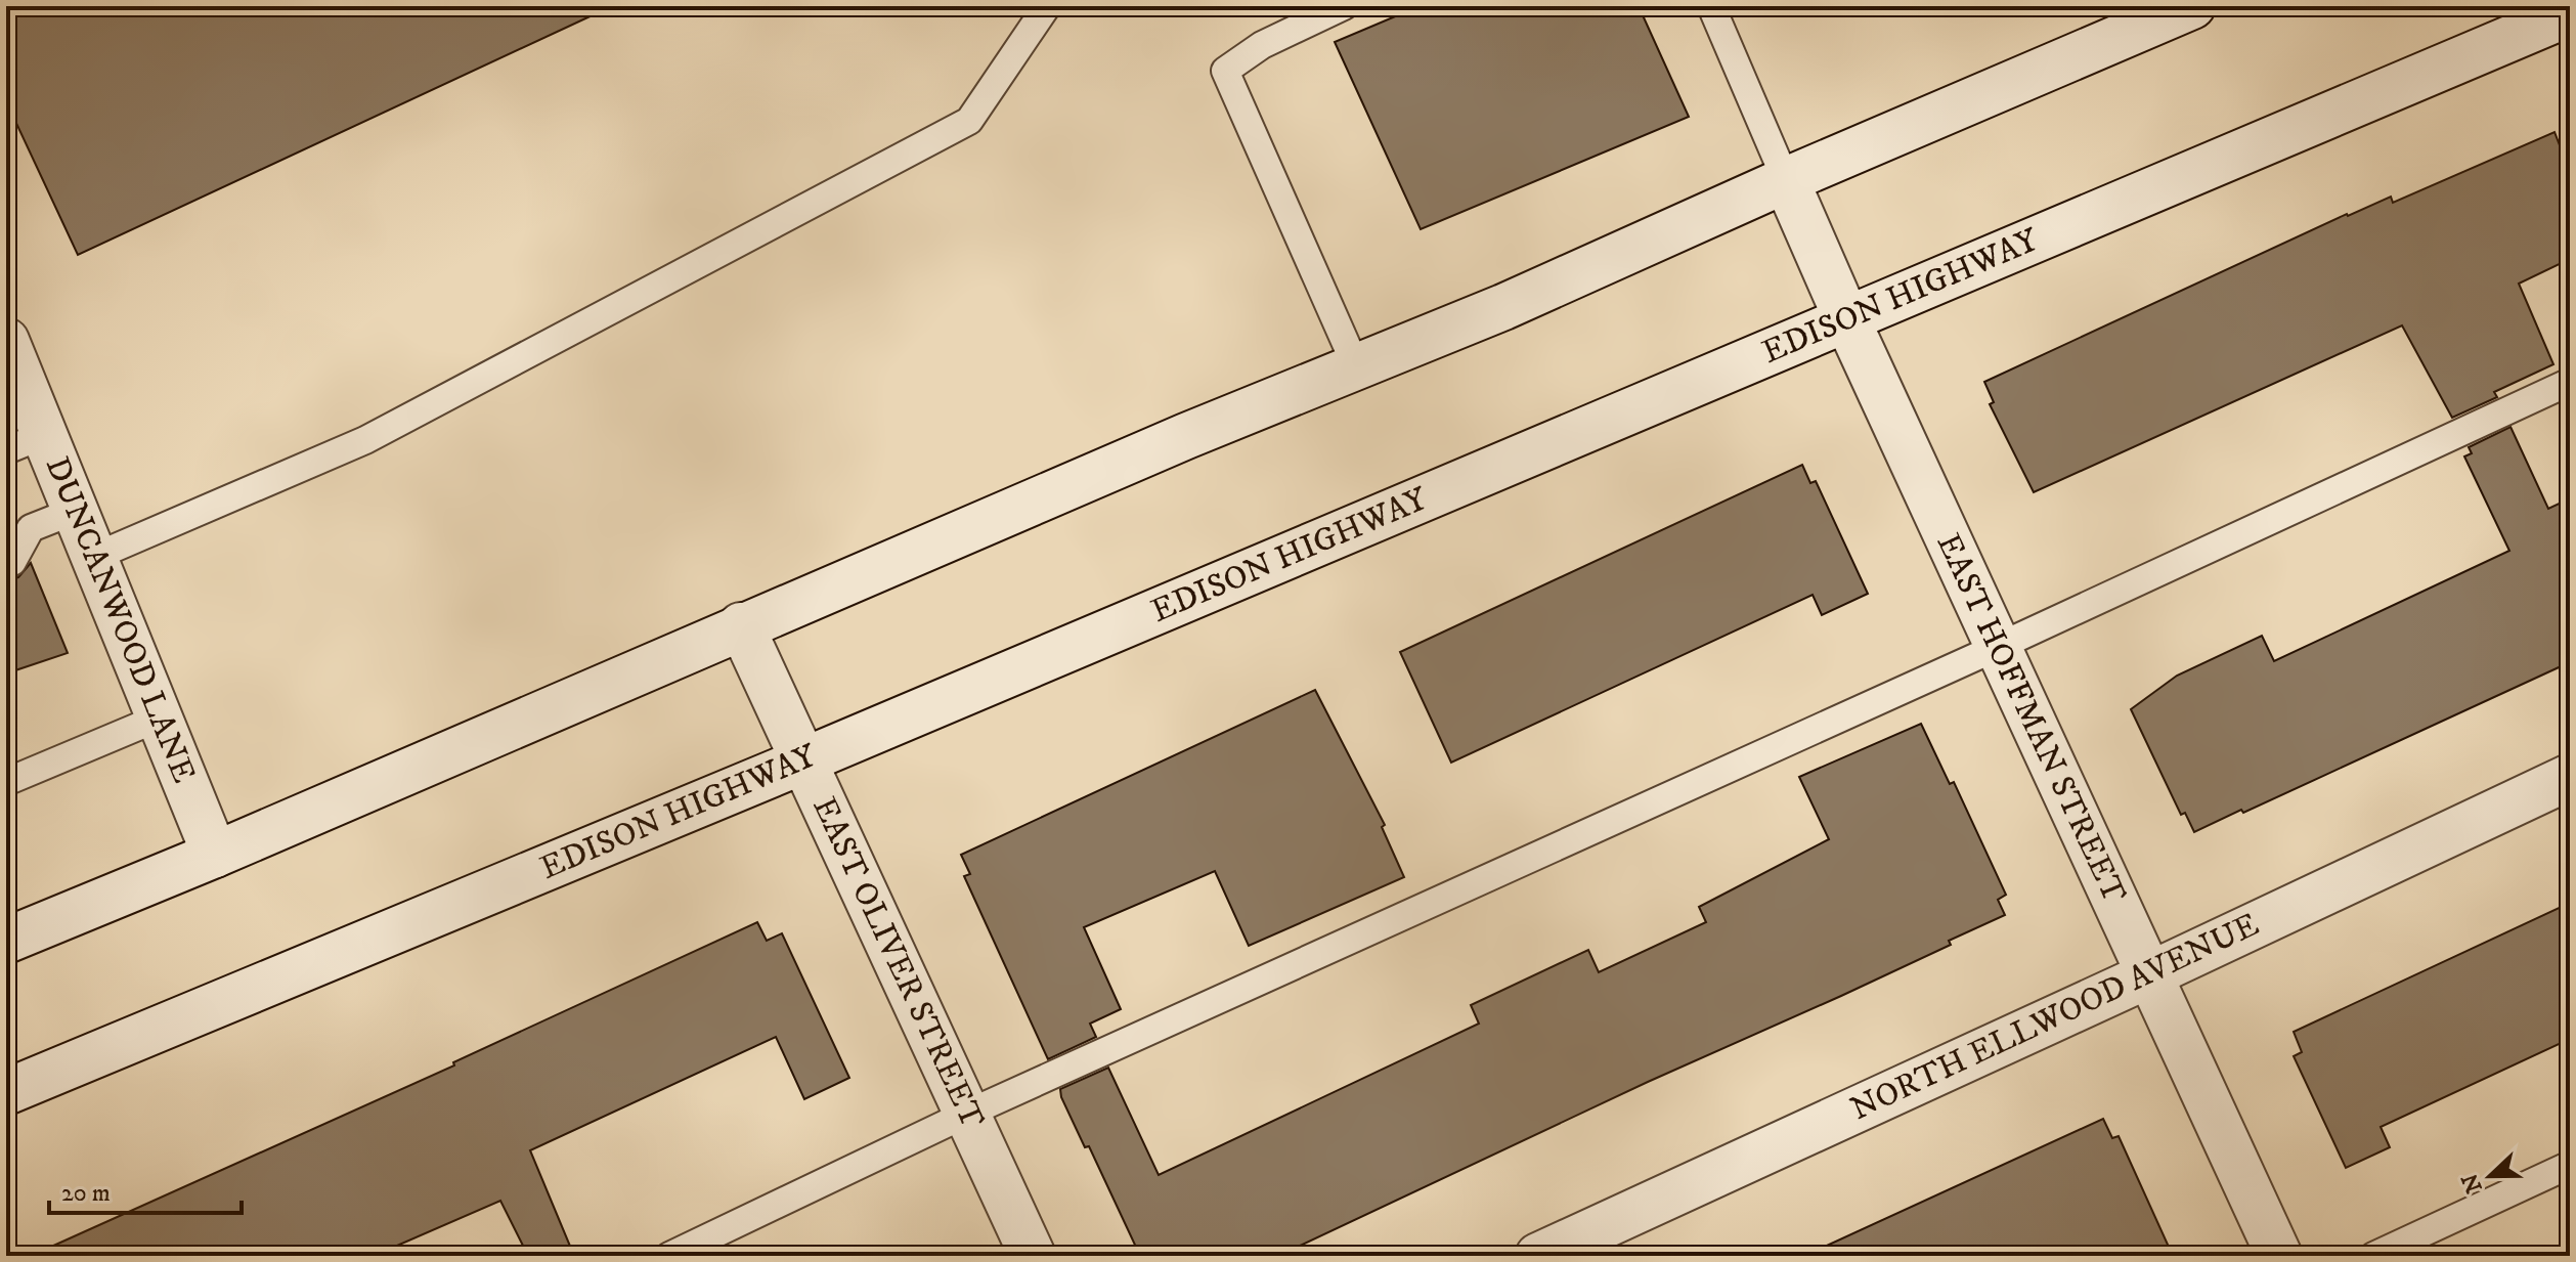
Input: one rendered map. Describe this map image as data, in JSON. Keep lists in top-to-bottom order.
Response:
{
  "streets": {
    "main road": [
      "EDISON HIGHWAY",
      "DUNCANWOOD LANE",
      "EAST HOFFMAN STREET",
      "EAST OLIVER STREET",
      "NORTH ELLWOOD AVENUE"
    ]
  },
  "crossings": [
    ["EDISON HIGHWAY", "EAST HOFFMAN STREET"],
    ["EDISON HIGHWAY", "EAST OLIVER STREET"],
    ["EAST HOFFMAN STREET", "NORTH ELLWOOD AVENUE"]
  ],
  "scale_bar": "20 m",
  "north": "left"
}
